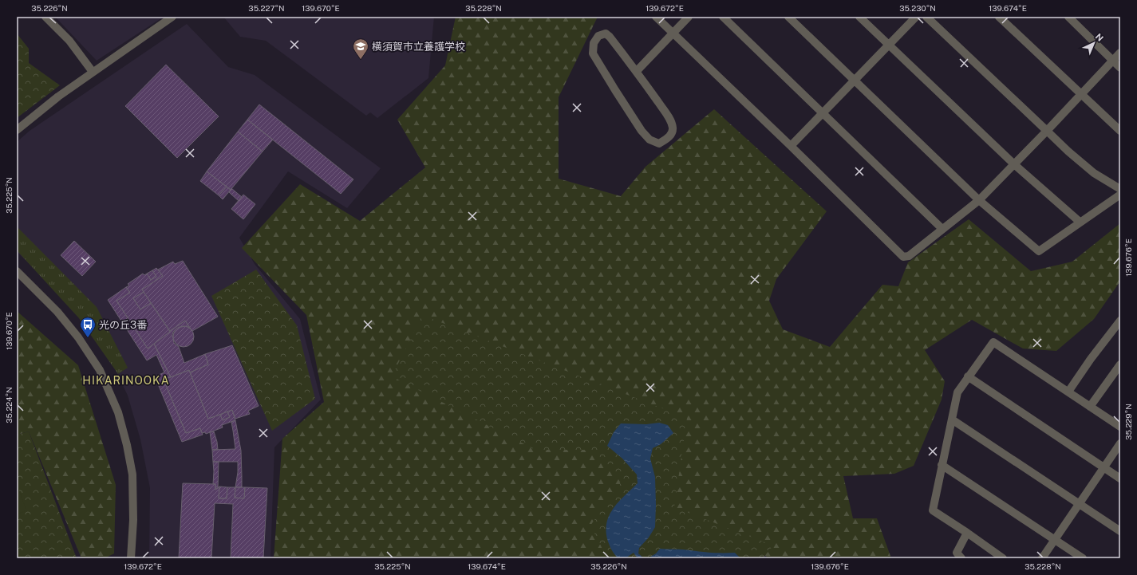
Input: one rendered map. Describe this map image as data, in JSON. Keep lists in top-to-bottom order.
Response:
{
  "districts": ["HIKARINOOKA"],
  "places": {
    "school or university": ["横須賀市立養護学校"],
    "bus stop": ["光の丘3番"]
  },
  "north": "top right",
  "coordinates": [
    "35.226°N",
    "35.227°N",
    "139.670°E",
    "35.228°N",
    "139.672°E",
    "35.230°N",
    "139.674°E",
    "35.225°N",
    "139.676°E",
    "35.224°N",
    "35.229°N"
  ]
}
